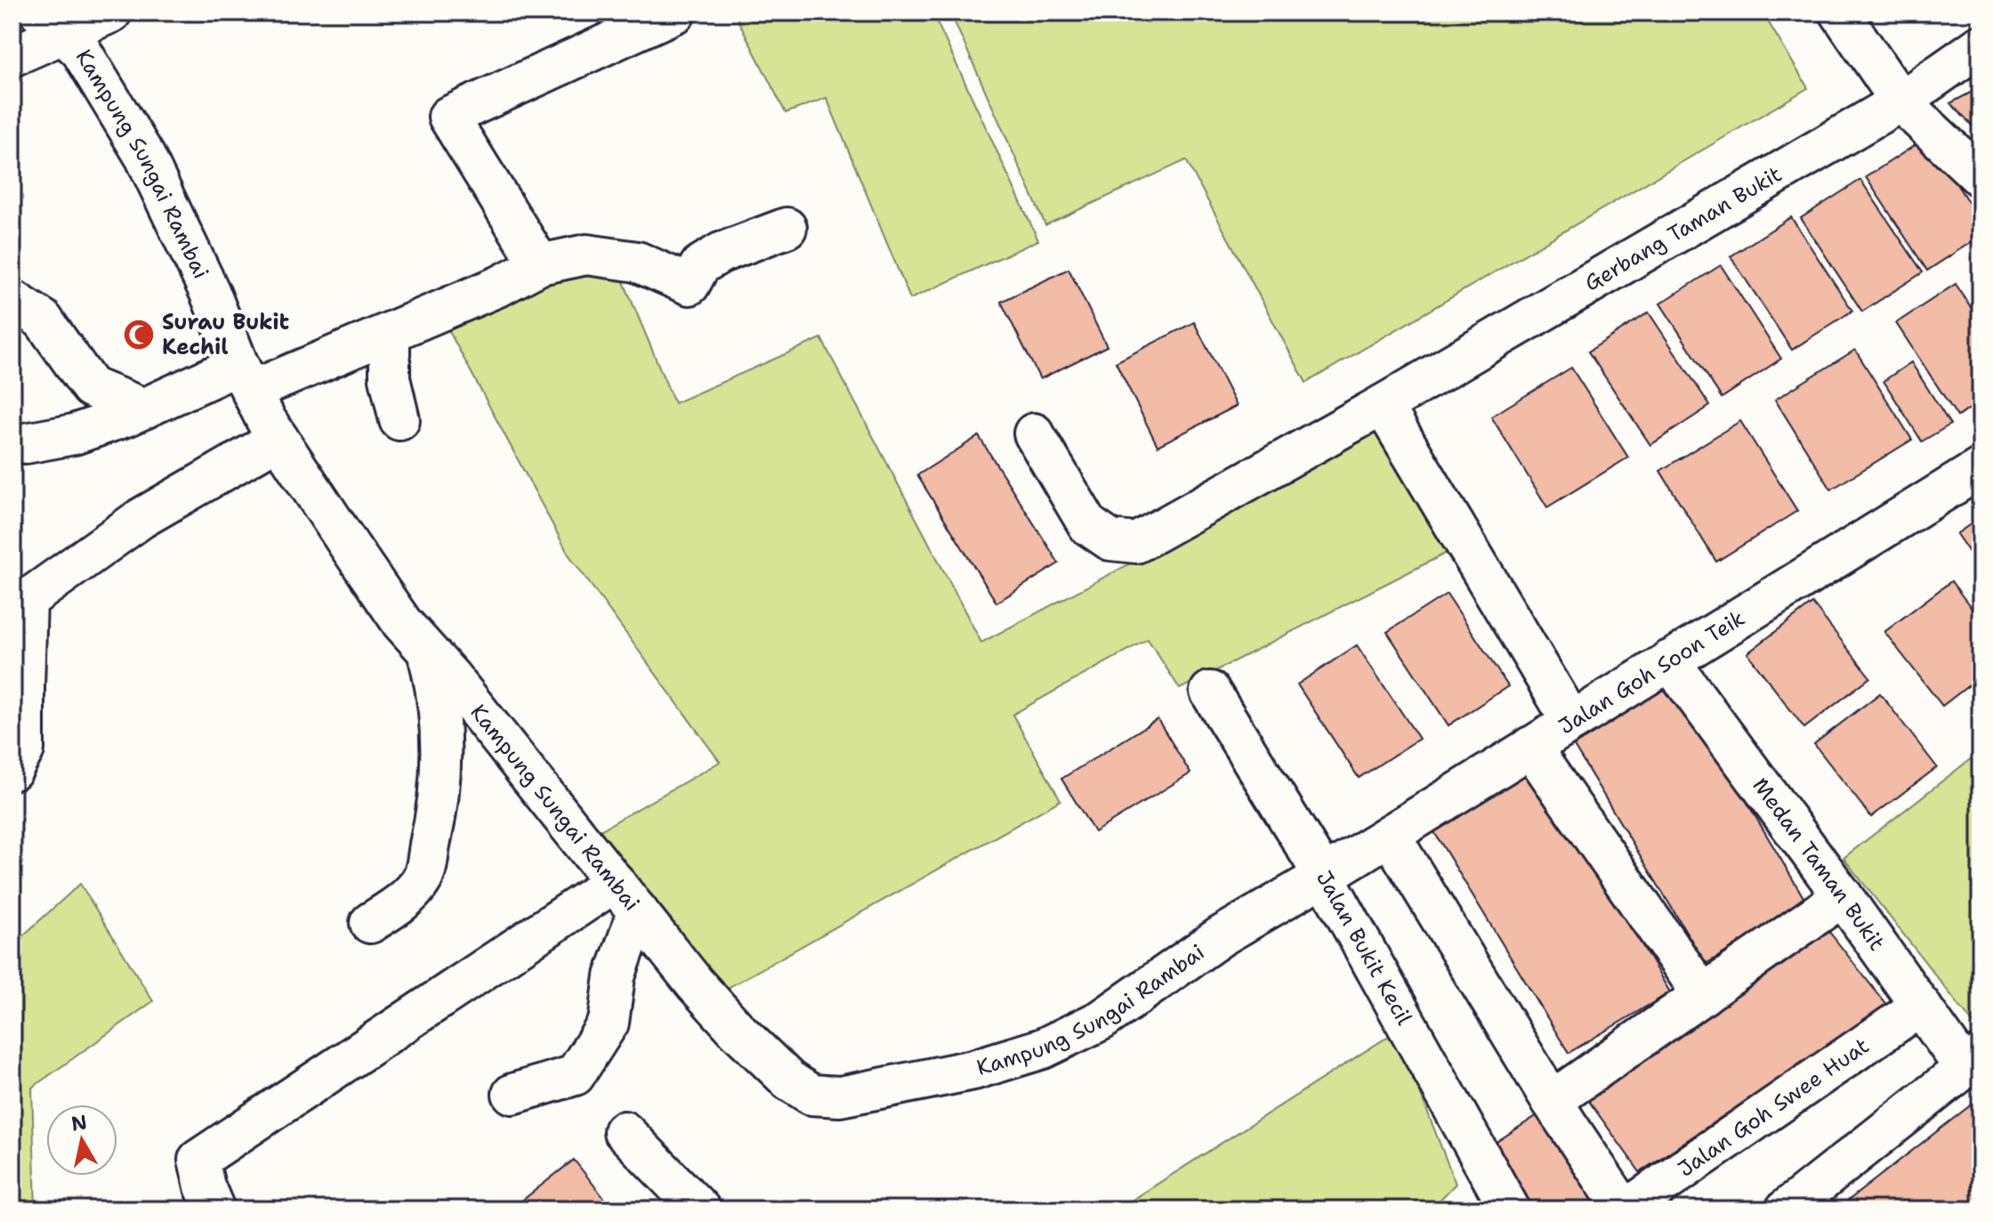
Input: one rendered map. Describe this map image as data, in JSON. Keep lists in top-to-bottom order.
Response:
{
  "streets": {
    "street": [
      "Kampung Sungai Rambai",
      "Gerbang Taman Bukit",
      "Jalan Goh Soon Teik",
      "Medan Taman Bukit",
      "Jalan Bukit Kecil",
      "Jalan Goh Swee Huat"
    ]
  },
  "crossings": [
    ["Kampung Sungai Rambai", "Jalan Goh Soon Teik"],
    ["Kampung Sungai Rambai", "Jalan Bukit Kecil"],
    ["Jalan Goh Soon Teik", "Medan Taman Bukit"],
    ["Jalan Goh Soon Teik", "Jalan Bukit Kecil"],
    ["Medan Taman Bukit", "Jalan Goh Swee Huat"]
  ],
  "places": {
    "mosque": ["Surau Bukit Kechil"]
  },
  "north": "top"
}
